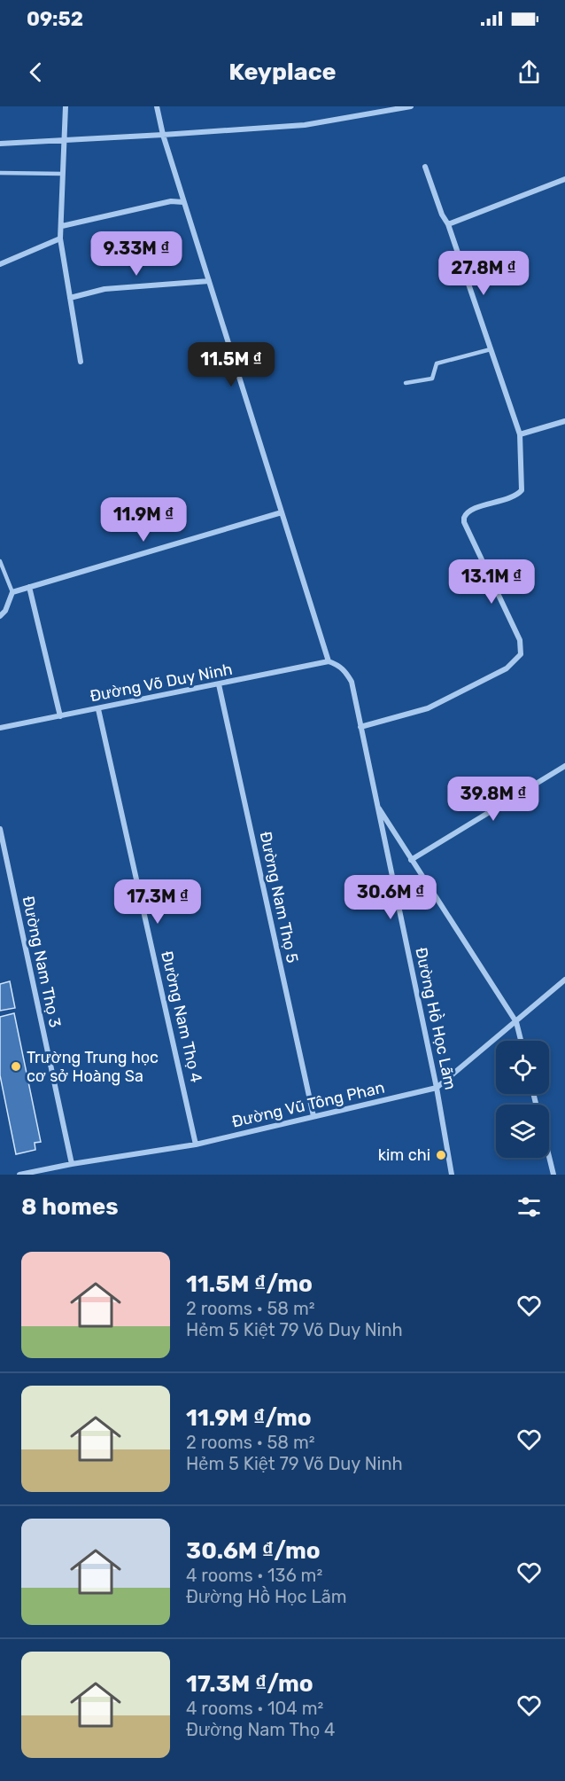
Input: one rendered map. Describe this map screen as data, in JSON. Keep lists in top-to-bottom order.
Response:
{
  "streets": {
    "street": [
      "Đường Võ Duy Ninh",
      "Đường Nam Thọ 5",
      "Đường Nam Thọ 3",
      "Đường Nam Thọ 4",
      "Đường Hồ Học Lãm",
      "Đường Vũ Tông Phan"
    ]
  },
  "crossings": [
    ["Đường Võ Duy Ninh", "Đường Nam Thọ 5"],
    ["Đường Võ Duy Ninh", "Đường Nam Thọ 4"],
    ["Đường Võ Duy Ninh", "Đường Hồ Học Lãm"],
    ["Đường Nam Thọ 5", "Đường Vũ Tông Phan"],
    ["Đường Nam Thọ 3", "Đường Vũ Tông Phan"],
    ["Đường Nam Thọ 4", "Đường Vũ Tông Phan"],
    ["Đường Hồ Học Lãm", "Đường Vũ Tông Phan"]
  ],
  "places": ["Trường Trung học cơ sở Hoàng Sa", "kim chi"],
  "page": {
    "status": "09:52",
    "header": "Keyplace",
    "price": [
      "9.33M ₫",
      "27.8M ₫",
      "11.5M ₫",
      "11.9M ₫",
      "13.1M ₫",
      "39.8M ₫",
      "30.6M ₫",
      "17.3M ₫"
    ],
    "heading": "8 homes",
    "list": [
      {
        "name": "11.5M ₫/mo",
        "note": "2 rooms · 58 m² · Hẻm 5 Kiệt 79 Võ Duy Ninh"
      },
      {
        "name": "11.9M ₫/mo",
        "note": "2 rooms · 58 m² · Hẻm 5 Kiệt 79 Võ Duy Ninh"
      },
      {
        "name": "30.6M ₫/mo",
        "note": "4 rooms · 136 m² · Đường Hồ Học Lãm"
      },
      {
        "name": "17.3M ₫/mo",
        "note": "4 rooms · 104 m² · Đường Nam Thọ 4"
      }
    ]
  }
}
